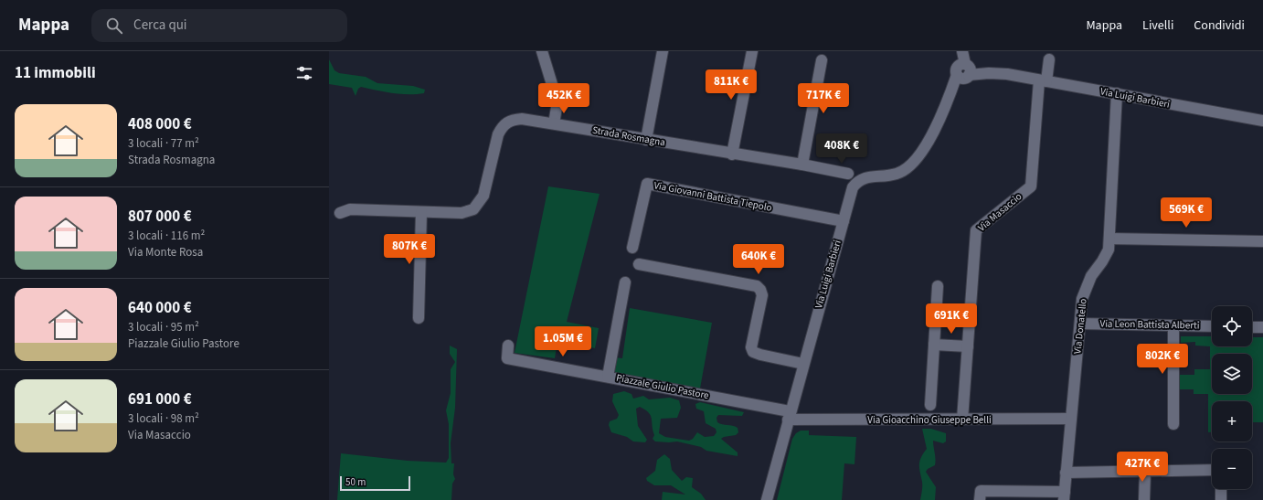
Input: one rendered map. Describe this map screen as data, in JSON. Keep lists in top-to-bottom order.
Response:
{
  "streets": {
    "street": [
      "Via Luigi Barbieri",
      "Strada Rosmagna",
      "Via Giovanni Battista Tiepolo",
      "Via Masaccio",
      "Via Leon Battista Alberti",
      "Via Donatello",
      "Piazzale Giulio Pastore",
      "Via Gioacchino Giuseppe Belli"
    ]
  },
  "crossings": [
    ["Via Luigi Barbieri", "Via Giovanni Battista Tiepolo"],
    ["Via Luigi Barbieri", "Via Masaccio"],
    ["Via Luigi Barbieri", "Via Donatello"],
    ["Via Luigi Barbieri", "Piazzale Giulio Pastore"],
    ["Via Luigi Barbieri", "Via Gioacchino Giuseppe Belli"],
    ["Via Masaccio", "Via Gioacchino Giuseppe Belli"],
    ["Via Leon Battista Alberti", "Via Donatello"],
    ["Via Donatello", "Via Gioacchino Giuseppe Belli"],
    ["Piazzale Giulio Pastore", "Via Gioacchino Giuseppe Belli"]
  ],
  "scale_bar": "50 m",
  "page": {
    "header": "Mappa",
    "search": "Cerca qui",
    "nav": ["Mappa", "Livelli", "Condividi"],
    "heading": "11 immobili",
    "price": [
      "811K €",
      "452K €",
      "717K €",
      "408K €",
      "569K €",
      "807K €",
      "640K €",
      "691K €",
      "1.05M €",
      "802K €",
      "427K €"
    ],
    "list": [
      {
        "name": "408 000 €",
        "note": "3 locali · 77 m² · Strada Rosmagna"
      },
      {
        "name": "807 000 €",
        "note": "3 locali · 116 m² · Via Monte Rosa"
      },
      {
        "name": "640 000 €",
        "note": "3 locali · 95 m² · Piazzale Giulio Pastore"
      },
      {
        "name": "691 000 €",
        "note": "3 locali · 98 m² · Via Masaccio"
      }
    ],
    "map_buttons": ["+", "−"],
    "scale": "50 m"
  }
}
